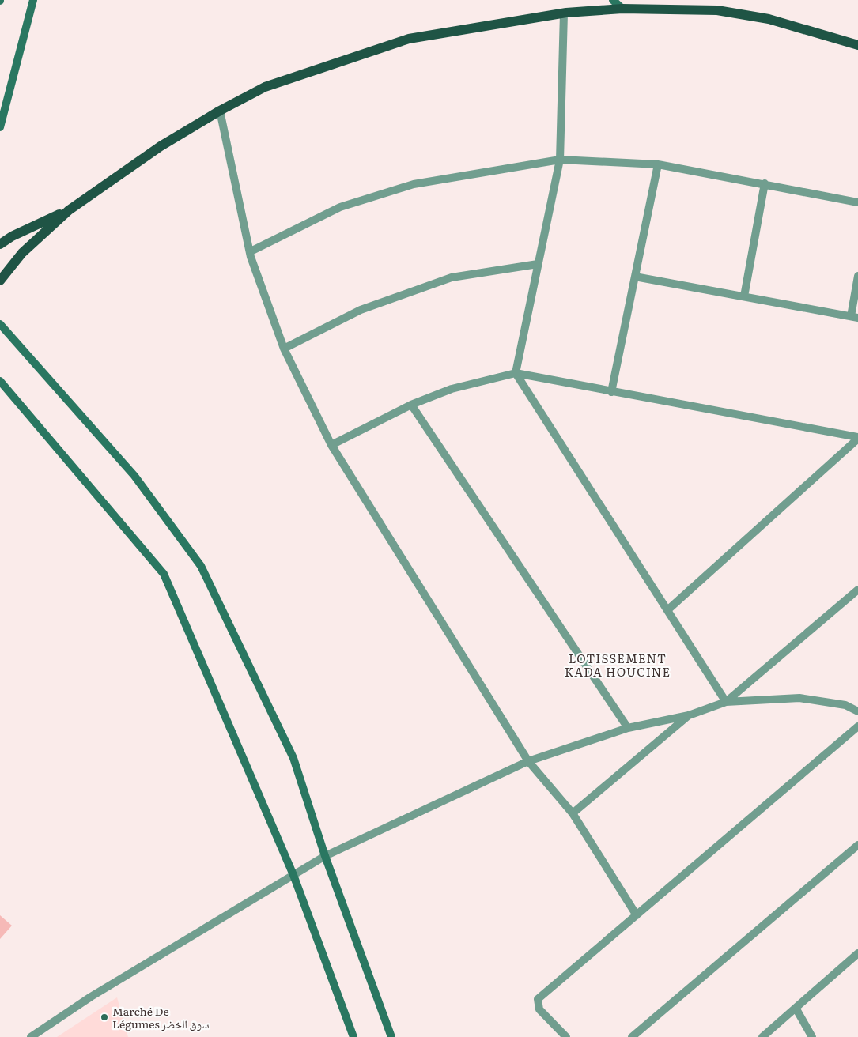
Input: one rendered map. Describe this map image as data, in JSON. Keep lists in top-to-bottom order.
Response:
{
  "districts": ["LOTISSEMENT KADA HOUCINE"],
  "places": ["Marché De Légumes سوق الخضر"]
}
